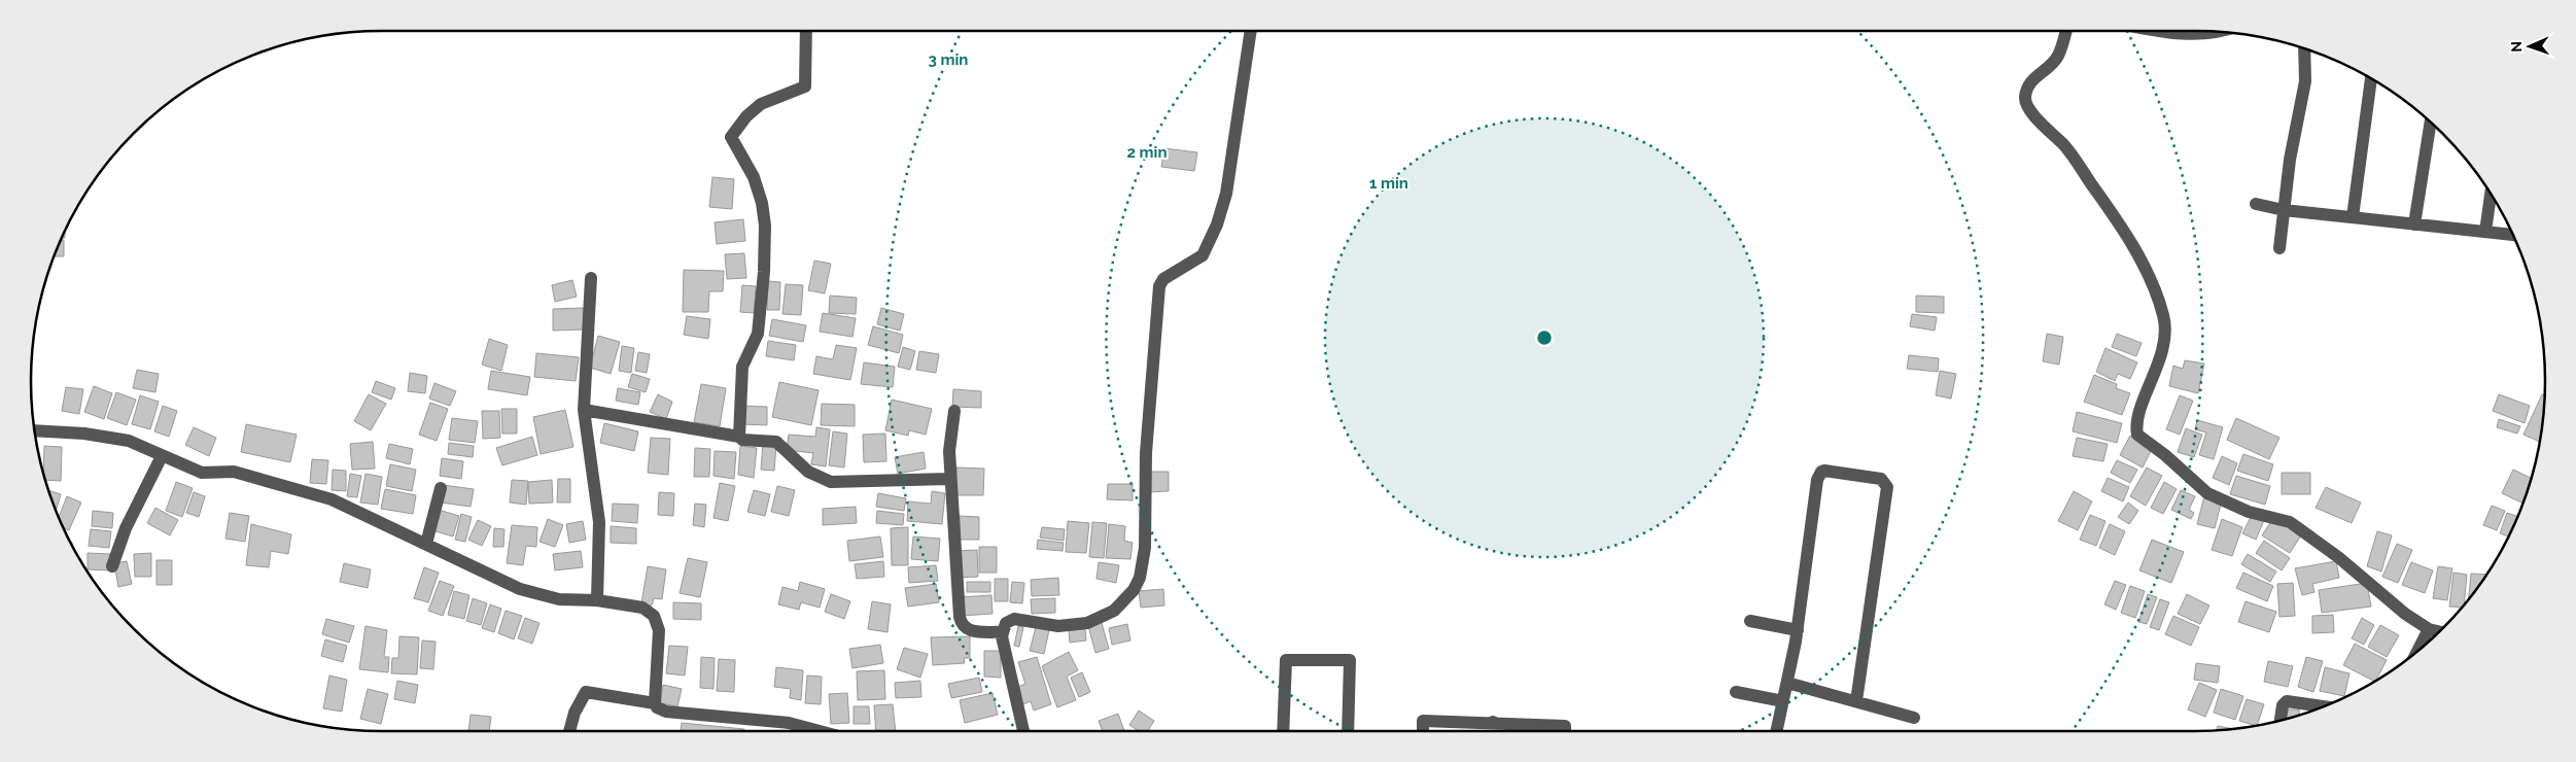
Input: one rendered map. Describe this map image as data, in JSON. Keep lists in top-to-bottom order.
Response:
{
  "north": "left",
  "rings": ["3 min", "2 min", "1 min"]
}
